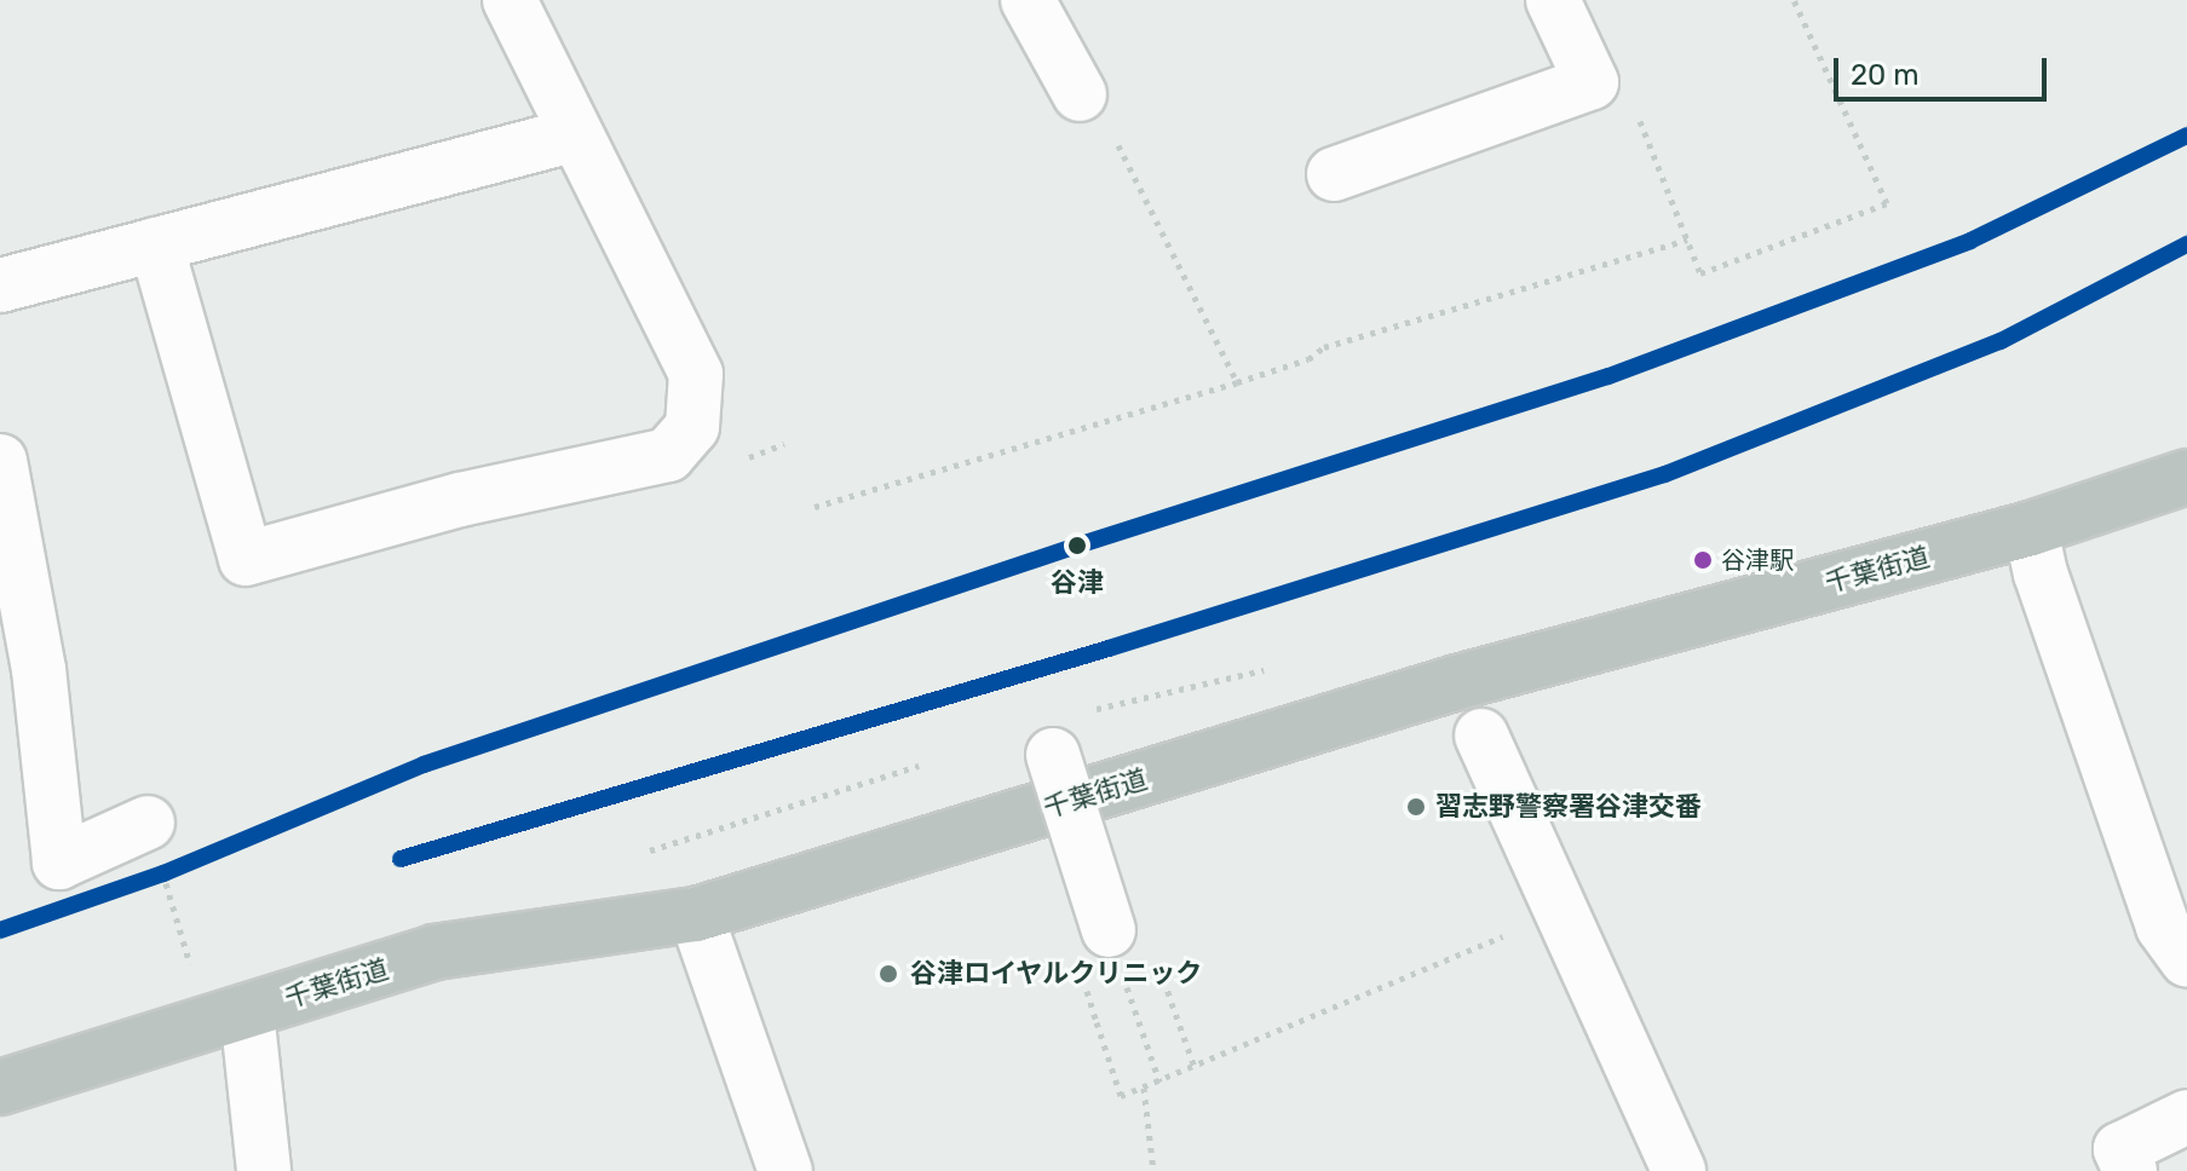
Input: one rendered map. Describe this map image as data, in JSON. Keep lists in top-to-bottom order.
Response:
{
  "streets": {
    "highway": ["千葉街道"]
  },
  "places": [
    "谷津",
    "谷津駅",
    "習志野警察署谷津交番",
    "谷津ロイヤルクリニック"
  ],
  "scale_bar": "20 m"
}
